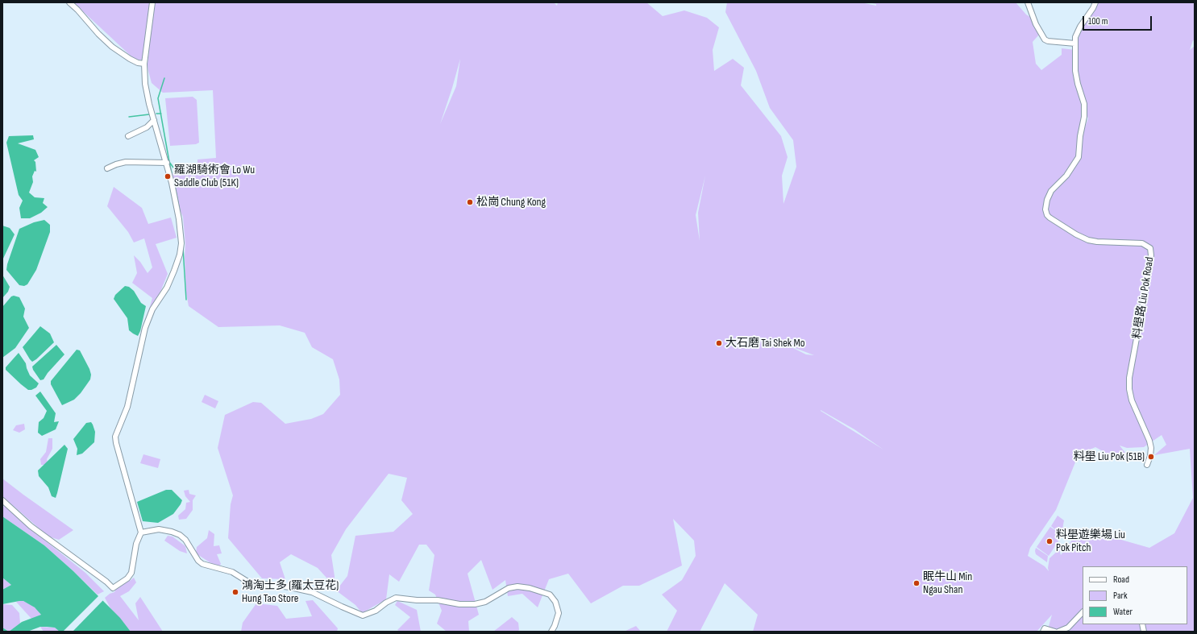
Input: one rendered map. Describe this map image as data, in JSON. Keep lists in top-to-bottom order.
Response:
{
  "streets": {
    "street": ["料壆路 Liu Pok Road"]
  },
  "places": [
    "羅湖騎術會 Lo Wu Saddle Club (51K)",
    "松崗 Chung Kong",
    "大石磨 Tai Shek Mo",
    "料壆 Liu Pok (51B)",
    "料壆遊樂場 Liu Pok Pitch",
    "眠牛山 Min Ngau Shan",
    "鴻淘士多 (羅太豆花) Hung Tao Store"
  ],
  "legend": ["Road", "Park", "Water"],
  "scale_bar": "100 m"
}
